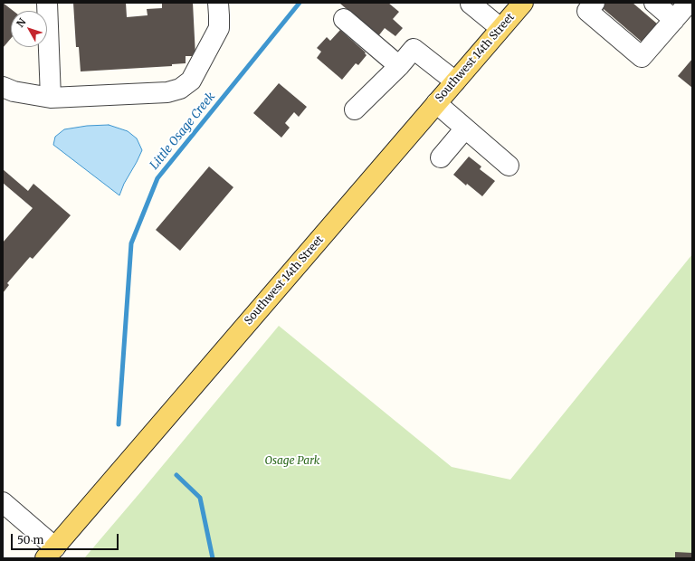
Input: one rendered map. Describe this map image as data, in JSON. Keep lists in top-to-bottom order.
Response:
{
  "streets": {
    "main road": ["Southwest 14th Street"]
  },
  "water": ["Little Osage Creek"],
  "parks": ["Osage Park"],
  "scale_bar": "50 m",
  "north": "top left"
}
